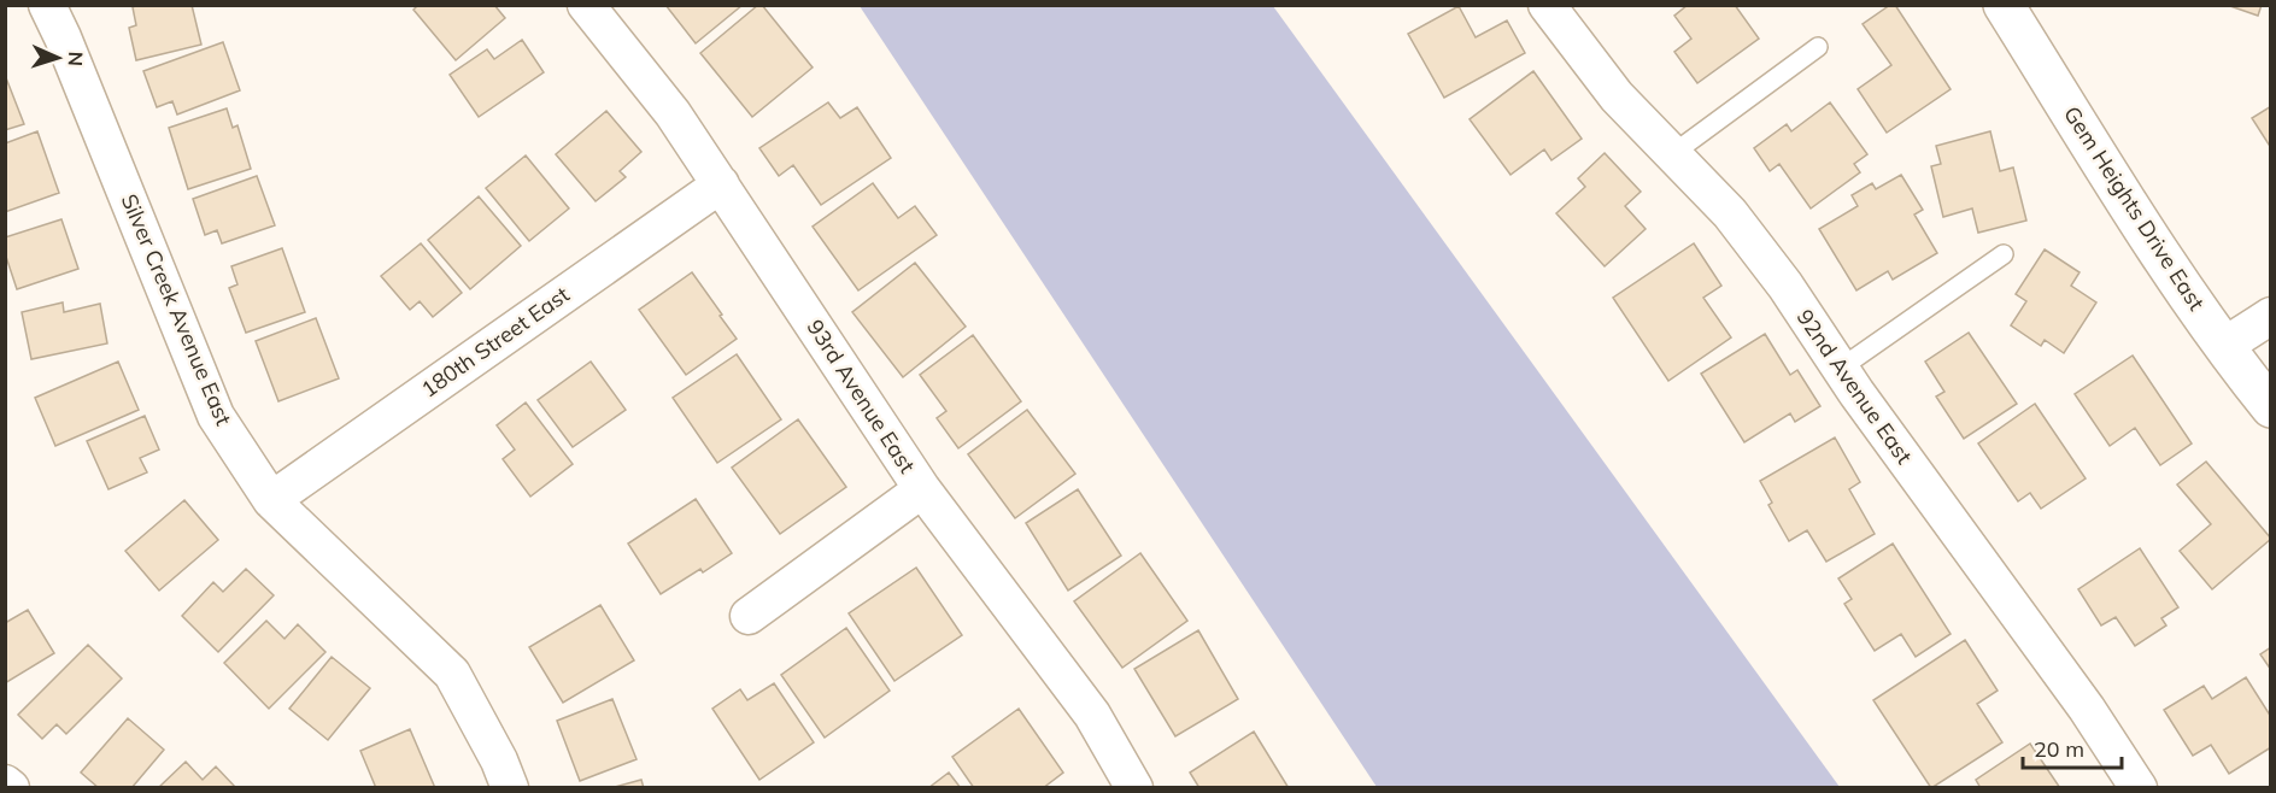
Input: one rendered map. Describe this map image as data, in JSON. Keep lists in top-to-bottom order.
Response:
{
  "streets": {
    "street": [
      "Gem Heights Drive East",
      "Silver Creek Avenue East",
      "180th Street East",
      "92nd Avenue East",
      "93rd Avenue East"
    ]
  },
  "crossings": [
    ["Silver Creek Avenue East", "180th Street East"],
    ["180th Street East", "93rd Avenue East"]
  ],
  "scale_bar": "20 m",
  "north": "right"
}
